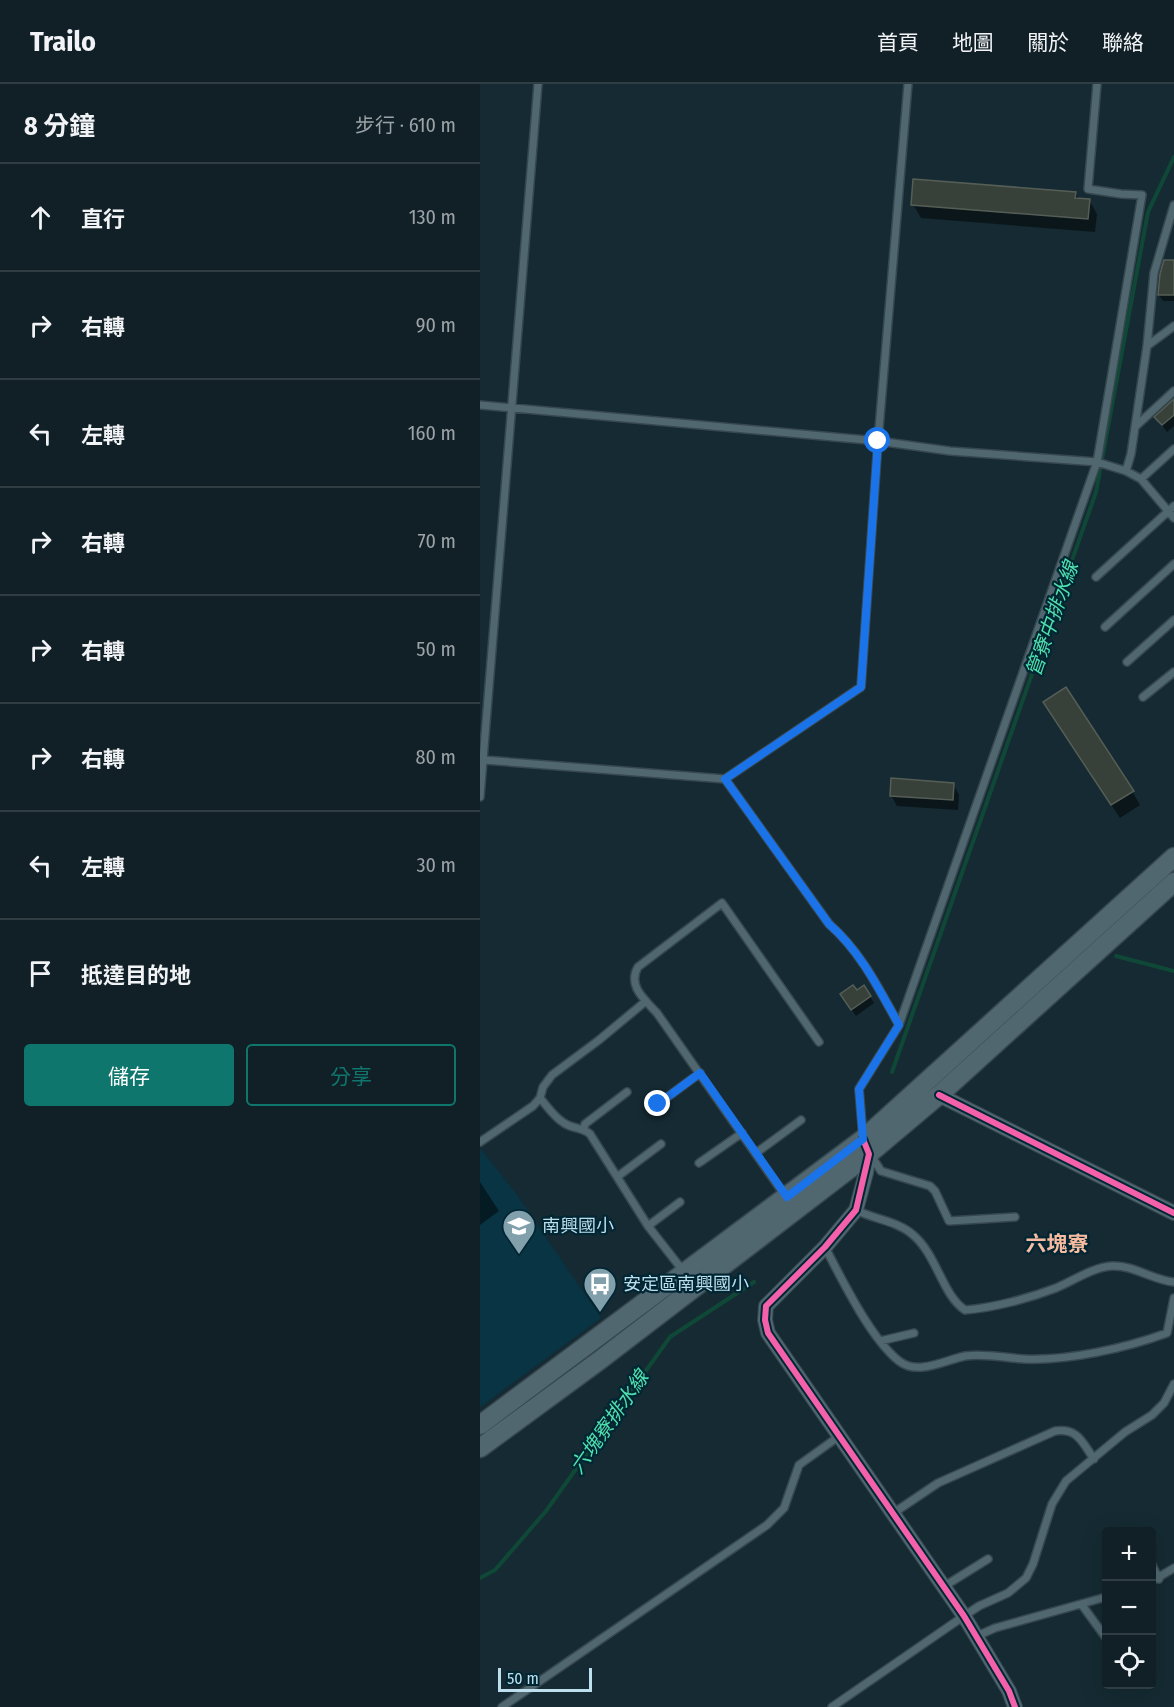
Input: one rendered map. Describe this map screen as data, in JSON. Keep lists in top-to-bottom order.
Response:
{
  "districts": ["六塊寮"],
  "water": ["管寮中排水線", "六塊寮排水線"],
  "places": {
    "school or university": ["南興國小"],
    "bus stop": ["安定區南興國小"]
  },
  "scale_bar": "50 m",
  "page": {
    "header": "Trailo",
    "nav": [
      "首頁",
      "地圖",
      "關於",
      "聯絡"
    ],
    "heading": ["8 分鐘", "步行 · 610 m"],
    "list": [
      ["直行", "130 m"],
      ["右轉", "90 m"],
      ["左轉", "160 m"],
      ["右轉", "70 m"],
      ["右轉", "50 m"],
      ["右轉", "80 m"],
      ["左轉", "30 m"],
      "抵達目的地"
    ],
    "buttons": ["儲存", "分享"],
    "map_buttons": ["+", "−"],
    "scale": "50 m"
  }
}
